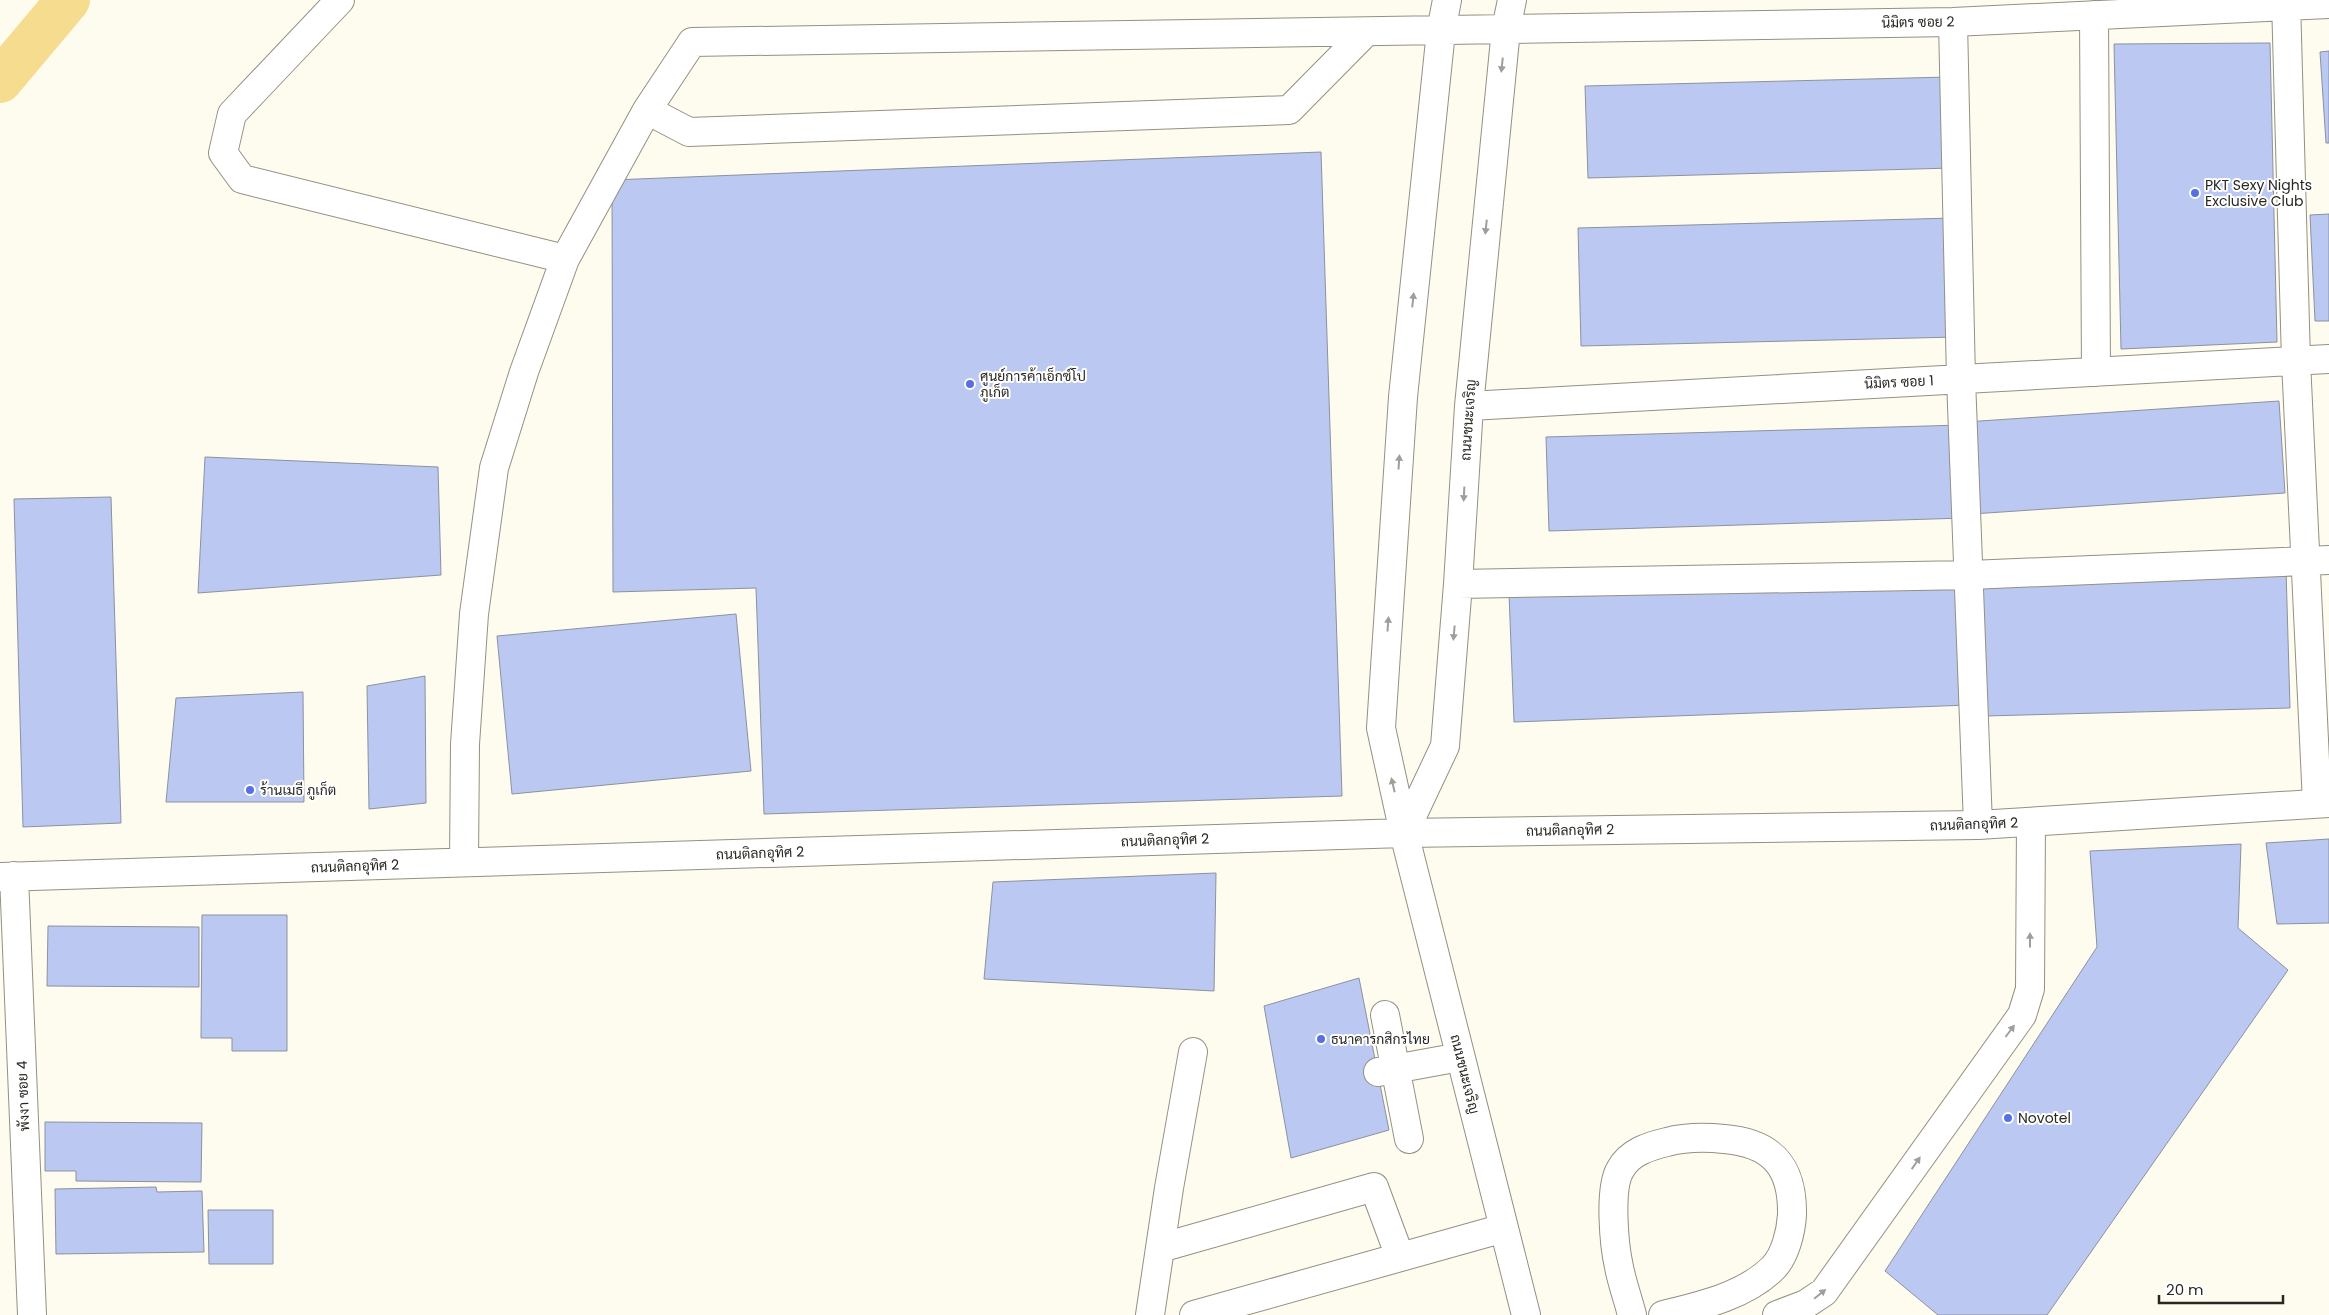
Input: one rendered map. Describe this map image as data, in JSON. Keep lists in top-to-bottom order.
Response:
{
  "streets": {
    "street": [
      "นิมิตร ซอย 2",
      "นิมิตร ซอย 1",
      "ถนนชนะเจริญ",
      "ถนนติลกอุทิศ 2",
      "พังงา ซอย 4"
    ]
  },
  "crossings": [
    ["นิมิตร ซอย 2", "ถนนชนะเจริญ"],
    ["นิมิตร ซอย 1", "ถนนชนะเจริญ"],
    ["ถนนชนะเจริญ", "ถนนติลกอุทิศ 2"],
    ["ถนนติลกอุทิศ 2", "พังงา ซอย 4"]
  ],
  "places": [
    "PKT Sexy Nights Exclusive Club",
    "ศูนย์การค้าเอ็กซ์โป ภูเก็ต",
    "ร้านเมธี ภูเก็ต",
    "ธนาคารกสิกรไทย",
    "Novotel"
  ],
  "scale_bar": "20 m"
}
